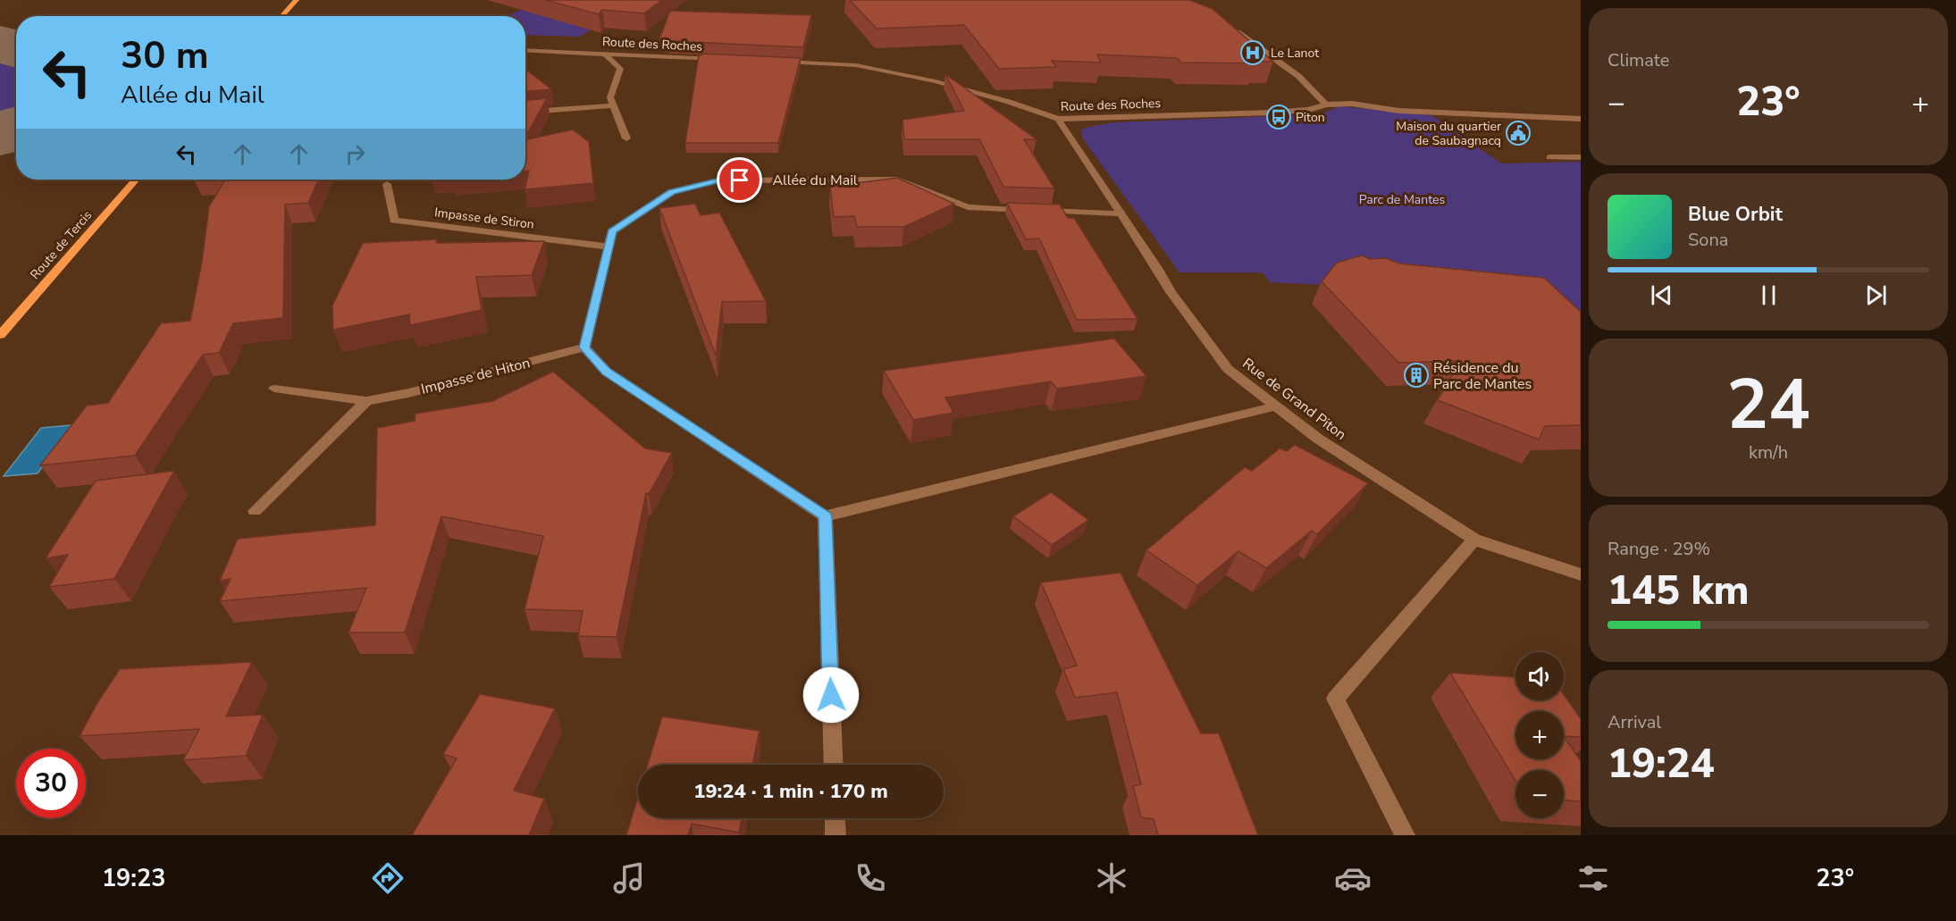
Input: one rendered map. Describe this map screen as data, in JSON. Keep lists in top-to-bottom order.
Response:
{
  "streets": {
    "main road": ["Route de Tercis"],
    "street": [
      "Route des Roches",
      "Allée du Mail",
      "Impasse de Stiron",
      "Impasse de Hiton",
      "Rue de Grand Piton"
    ]
  },
  "crossings": [
    ["Route des Roches", "Rue de Grand Piton"],
    ["Allée du Mail", "Impasse de Stiron"],
    ["Allée du Mail", "Impasse de Hiton"],
    ["Allée du Mail", "Rue de Grand Piton"]
  ],
  "parks": ["Parc de Mantes"],
  "places": {
    "hospital": ["Le Lanot"],
    "bus stop": ["Piton"],
    "public building": ["Maison du quartier de Saubagnacq"],
    "building": ["Résidence du Parc de Mantes"]
  },
  "page": {
    "tile": [
      "Climate",
      ["24", "km/h"],
      ["Range · 29%", "145 km"],
      ["Arrival", "19:24"]
    ],
    "turn": ["30 m", "Allée du Mail"],
    "heat": ["−", "23°", "+"],
    "song": ["Blue Orbit", "Sona"],
    "map_buttons": ["+", "−"],
    "limit": "30",
    "trip": "19:24 · 1 min · 170 m",
    "tabs": ["19:23", "23°"]
  }
}
